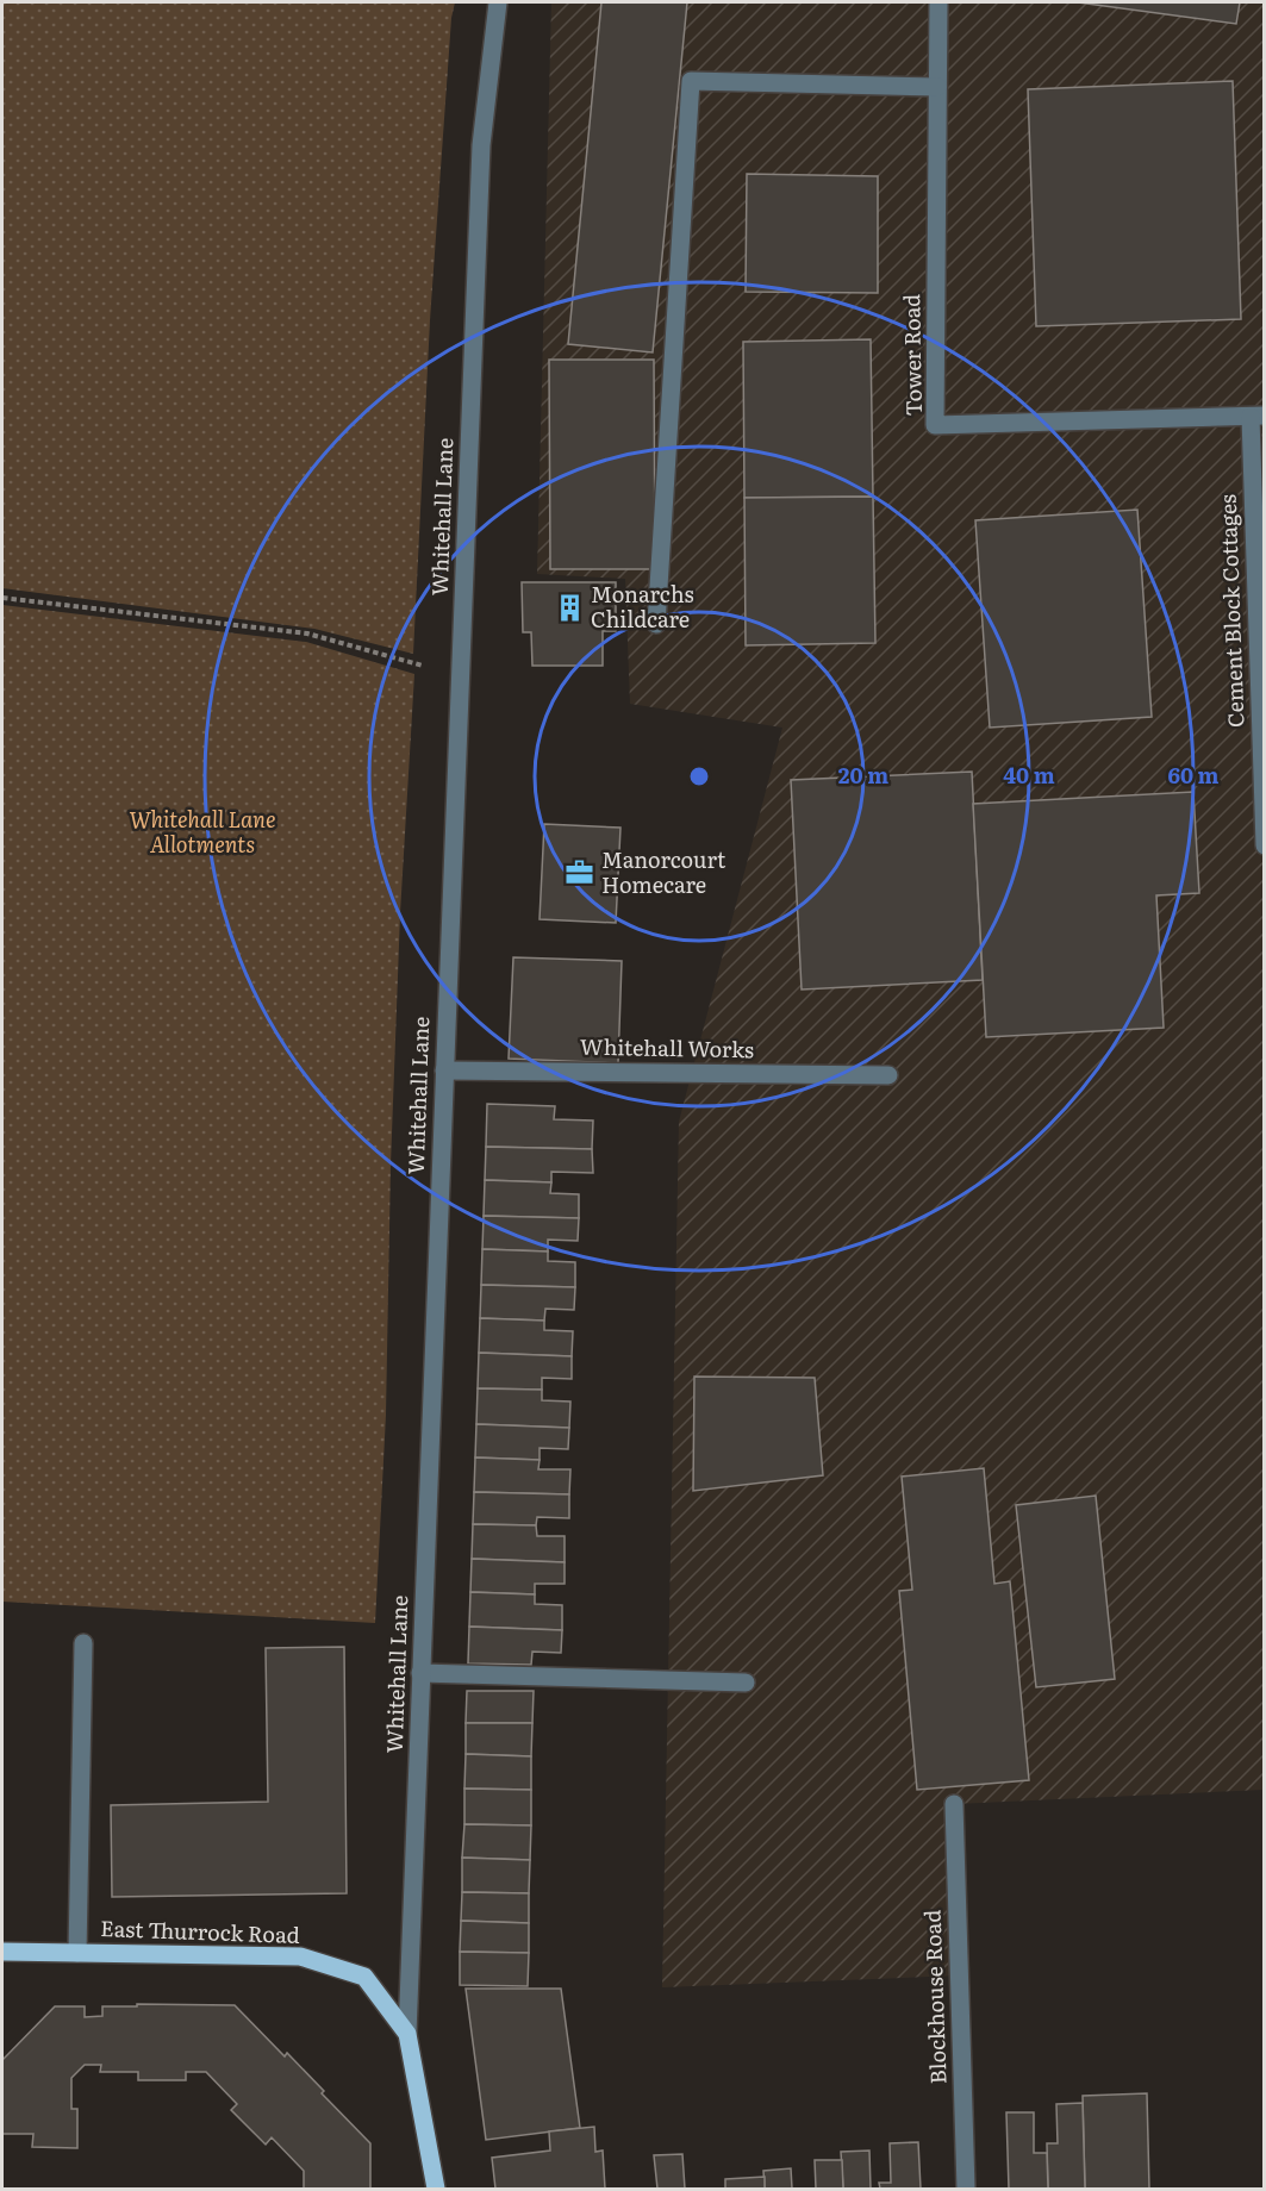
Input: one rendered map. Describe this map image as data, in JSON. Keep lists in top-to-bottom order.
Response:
{
  "streets": {
    "main road": ["Whitehall Lane", "East Thurrock Road"],
    "street": [
      "Tower Road",
      "Cement Block Cottages",
      "Whitehall Works",
      "Blockhouse Road"
    ]
  },
  "crossings": [
    ["Tower Road", "Cement Block Cottages"],
    ["Whitehall Lane", "Whitehall Works"],
    ["Whitehall Lane", "East Thurrock Road"]
  ],
  "parks": ["Whitehall Lane Allotments"],
  "places": {
    "building": ["Monarchs Childcare"],
    "office": ["Manorcourt Homecare"]
  },
  "rings": ["20 m", "40 m", "60 m"]
}
